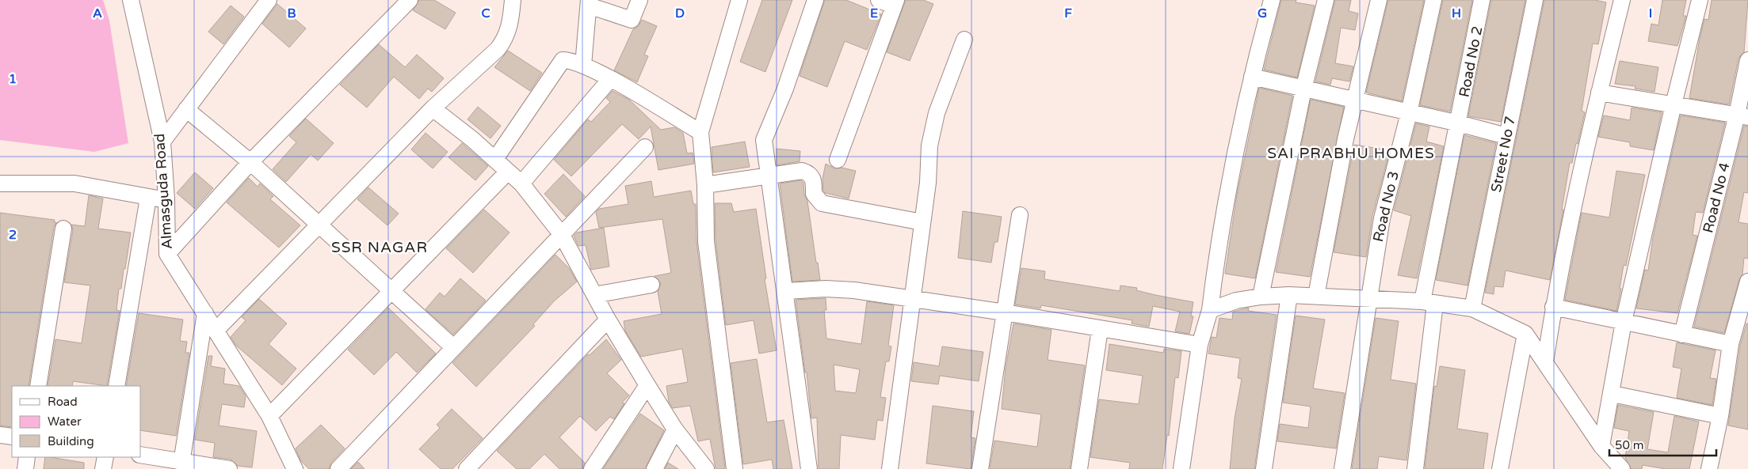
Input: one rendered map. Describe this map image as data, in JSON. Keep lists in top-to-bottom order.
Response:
{
  "streets": {
    "street": [
      "Road No 2",
      "Street No 7",
      "Almasguda Road",
      "Road No 4",
      "Road No 3"
    ]
  },
  "districts": ["SAI PRABHU HOMES", "SSR NAGAR"],
  "legend": ["Road", "Water", "Building"],
  "scale_bar": "50 m",
  "grid": {
    "columns": [
      "A",
      "B",
      "C",
      "D",
      "E",
      "F",
      "G",
      "H",
      "I"
    ],
    "rows": ["1", "2"]
  }
}
